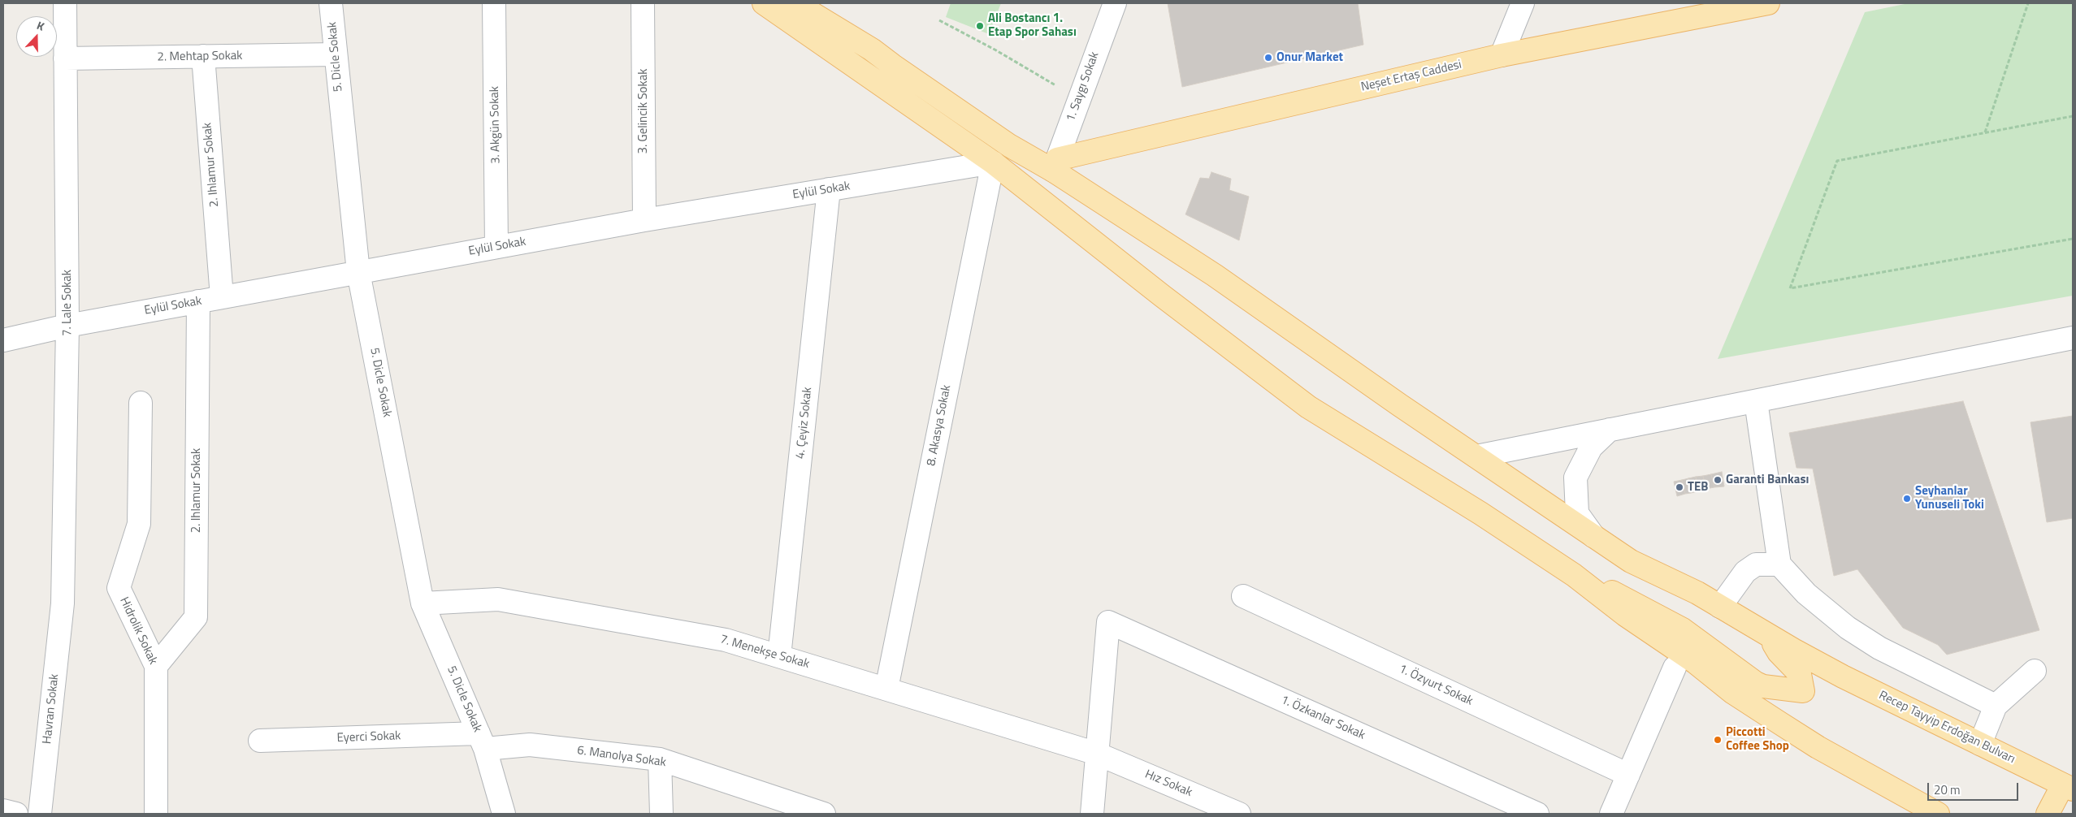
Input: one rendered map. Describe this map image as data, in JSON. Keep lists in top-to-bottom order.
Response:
{
  "streets": {
    "main road": ["Neşet Ertaş Caddesi", "Recep Tayyip Erdoğan Bulvarı"],
    "street": [
      "2. Mehtap Sokak",
      "5. Dicle Sokak",
      "1. Saygı Sokak",
      "3. Gelincik Sokak",
      "3. Akgün Sokak",
      "2. Ihlamur Sokak",
      "Eylül Sokak",
      "7. Lale Sokak",
      "4. Çeyiz Sokak",
      "8. Akasya Sokak",
      "Hidrolik Sokak",
      "7. Menekşe Sokak",
      "1. Özyurt Sokak",
      "Havran Sokak",
      "1. Özkanlar Sokak",
      "Eyerci Sokak",
      "6. Manolya Sokak",
      "Hız Sokak"
    ]
  },
  "crossings": [
    ["2. Mehtap Sokak", "5. Dicle Sokak"],
    ["2. Mehtap Sokak", "2. Ihlamur Sokak"],
    ["2. Mehtap Sokak", "7. Lale Sokak"],
    ["5. Dicle Sokak", "Eylül Sokak"],
    ["5. Dicle Sokak", "7. Menekşe Sokak"],
    ["5. Dicle Sokak", "Eyerci Sokak"],
    ["5. Dicle Sokak", "6. Manolya Sokak"],
    ["Neşet Ertaş Caddesi", "1. Saygı Sokak"],
    ["Neşet Ertaş Caddesi", "Recep Tayyip Erdoğan Bulvarı"],
    ["1. Saygı Sokak", "Recep Tayyip Erdoğan Bulvarı"],
    ["3. Gelincik Sokak", "Eylül Sokak"],
    ["3. Akgün Sokak", "Eylül Sokak"],
    ["2. Ihlamur Sokak", "Eylül Sokak"],
    ["2. Ihlamur Sokak", "Hidrolik Sokak"],
    ["Eylül Sokak", "7. Lale Sokak"],
    ["Eylül Sokak", "4. Çeyiz Sokak"],
    ["Eylül Sokak", "8. Akasya Sokak"],
    ["7. Lale Sokak", "Havran Sokak"],
    ["4. Çeyiz Sokak", "7. Menekşe Sokak"],
    ["8. Akasya Sokak", "7. Menekşe Sokak"],
    ["7. Menekşe Sokak", "1. Özkanlar Sokak"],
    ["7. Menekşe Sokak", "Hız Sokak"],
    ["1. Özkanlar Sokak", "Hız Sokak"],
    ["Eyerci Sokak", "6. Manolya Sokak"]
  ],
  "places": [
    "Ali Bostancı 1. Etap Spor Sahası",
    "Onur Market",
    "Garanti Bankası",
    "TEB",
    "Seyhanlar Yunuseli Toki",
    "Piccotti Coffee Shop"
  ],
  "scale_bar": "20 m",
  "north": "top"
}
